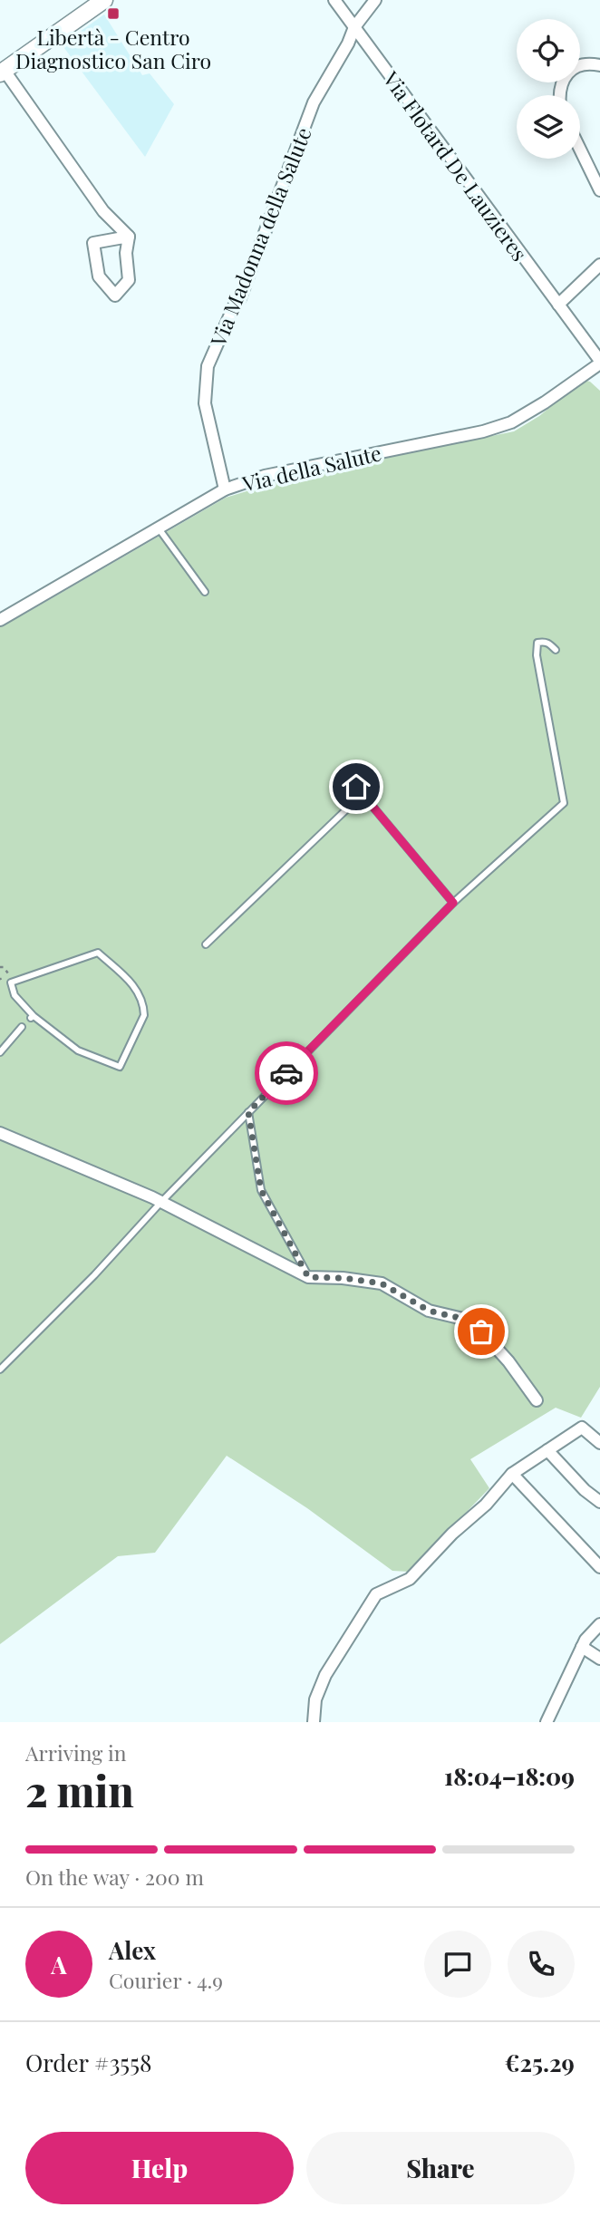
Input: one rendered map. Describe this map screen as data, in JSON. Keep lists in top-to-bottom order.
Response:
{
  "streets": {
    "street": ["Via Flotard De Lauzieres", "Via Madonna della Salute", "Via della Salute"]
  },
  "crossings": [
    ["Via Flotard De Lauzieres", "Via Madonna della Salute"],
    ["Via Flotard De Lauzieres", "Via della Salute"],
    ["Via Madonna della Salute", "Via della Salute"]
  ],
  "places": {
    "transit": ["Libertà - Centro Diagnostico San Ciro"]
  },
  "page": {
    "heading": ["2 min", "Arriving in", "18:04–18:09"],
    "panel": [
      "Alex",
      "Courier · 4.9",
      "Order #3558",
      "€25.29"
    ],
    "bar": "On the way · 200 m",
    "round": "A",
    "buttons": ["Help", "Share"]
  }
}
